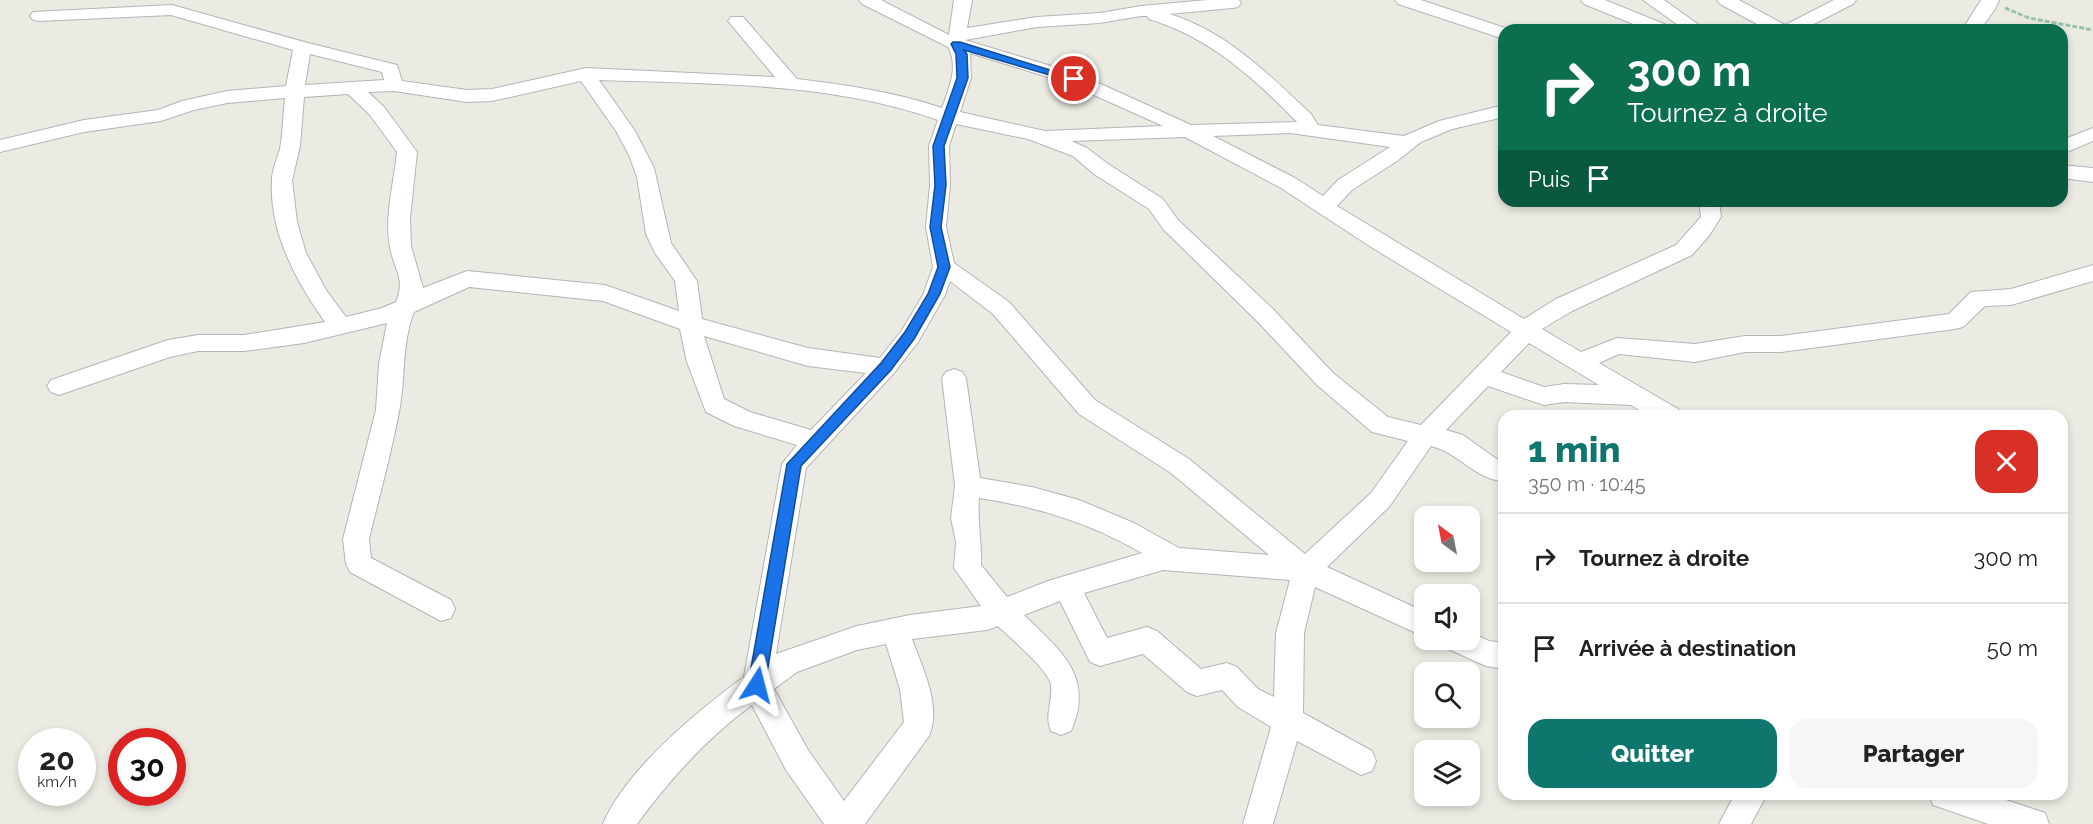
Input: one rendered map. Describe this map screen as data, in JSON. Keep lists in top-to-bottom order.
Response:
{
  "north": "top left",
  "page": {
    "turn": ["300 m", "Tournez à droite"],
    "then": "Puis",
    "heading": ["1 min", "350 m · 10:45"],
    "list": [
      {
        "name": "Tournez à droite",
        "value": "300 m"
      },
      {
        "name": "Arrivée à destination",
        "value": "50 m"
      }
    ],
    "buttons": ["Quitter", "Partager"],
    "speed": "20 km/h",
    "limit": "30"
  }
}
